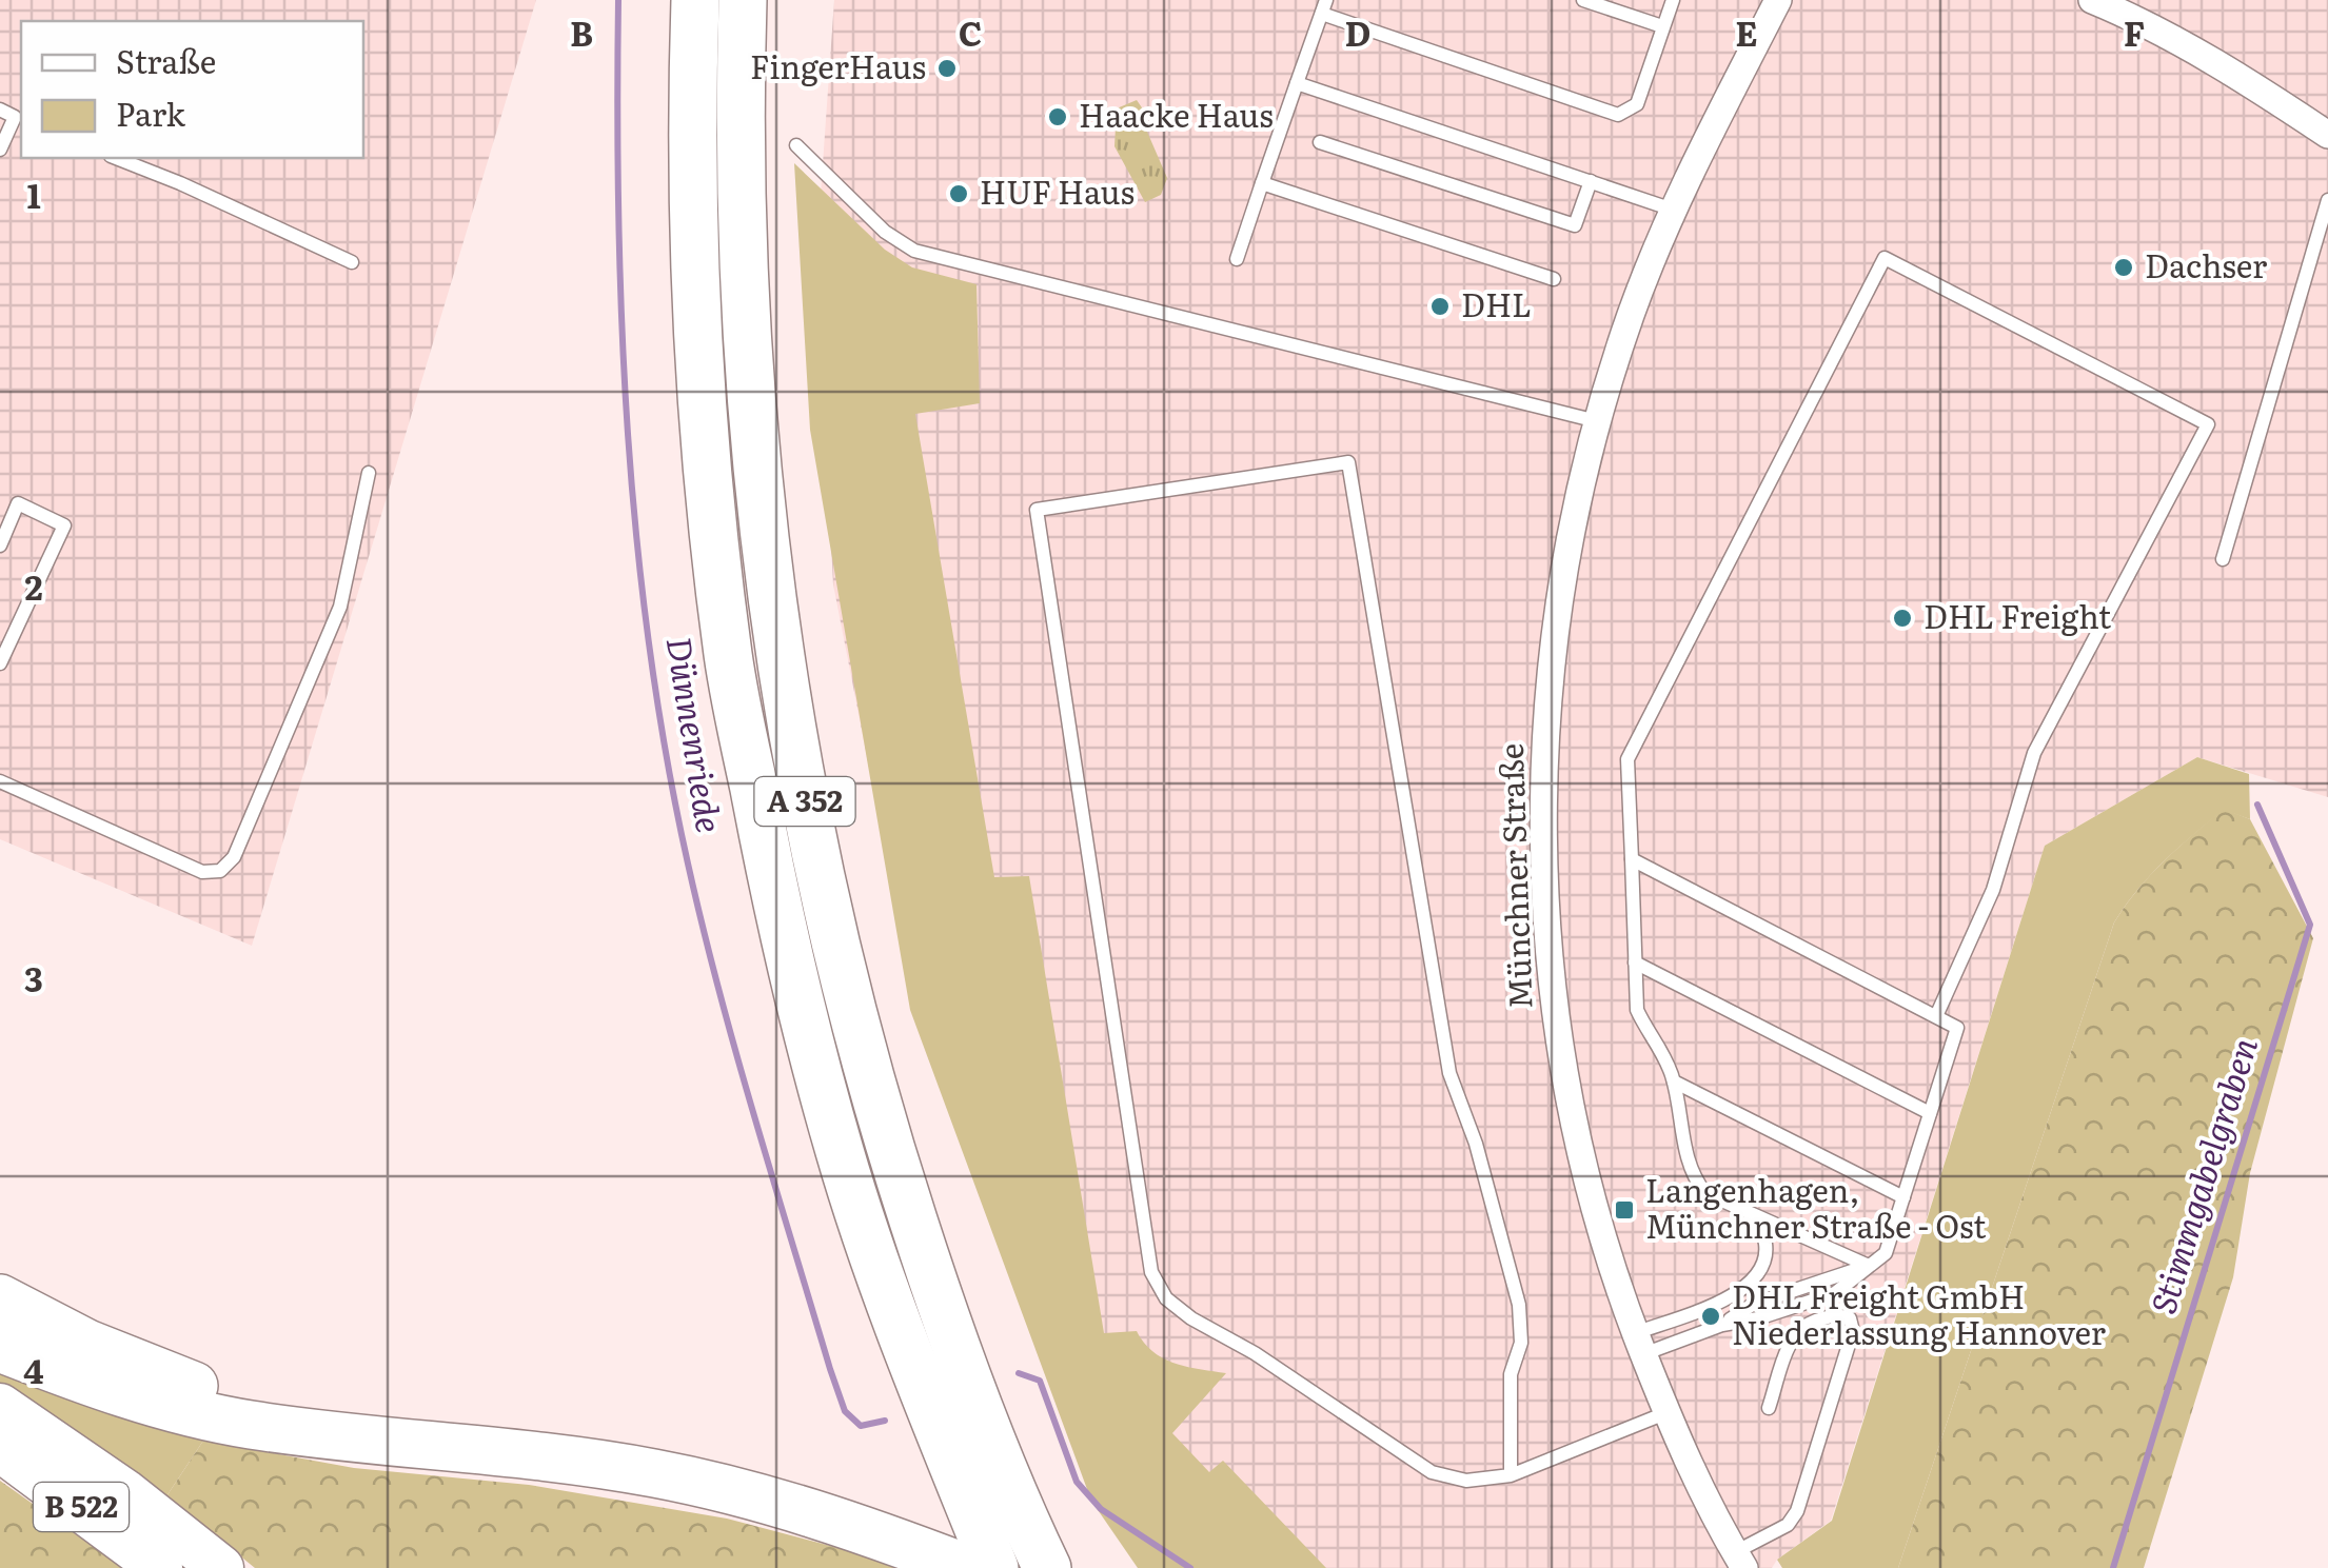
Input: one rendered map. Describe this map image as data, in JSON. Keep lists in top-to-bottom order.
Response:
{
  "streets": {
    "highway": ["A 352", "B 522"],
    "street": ["Münchner Straße"]
  },
  "water": ["Dünnenriede", "Stimmgabelgraben"],
  "places": {
    "other": [
      "FingerHaus",
      "Haacke Haus",
      "HUF Haus",
      "Dachser",
      "DHL",
      "DHL Freight",
      "DHL Freight GmbH Niederlassung Hannover"
    ],
    "transit": ["Langenhagen, Münchner Straße - Ost"]
  },
  "legend": ["Straße", "Park"],
  "grid": {
    "columns": [
      "B",
      "C",
      "D",
      "E",
      "F"
    ],
    "rows": [
      "1",
      "2",
      "3",
      "4"
    ]
  }
}
